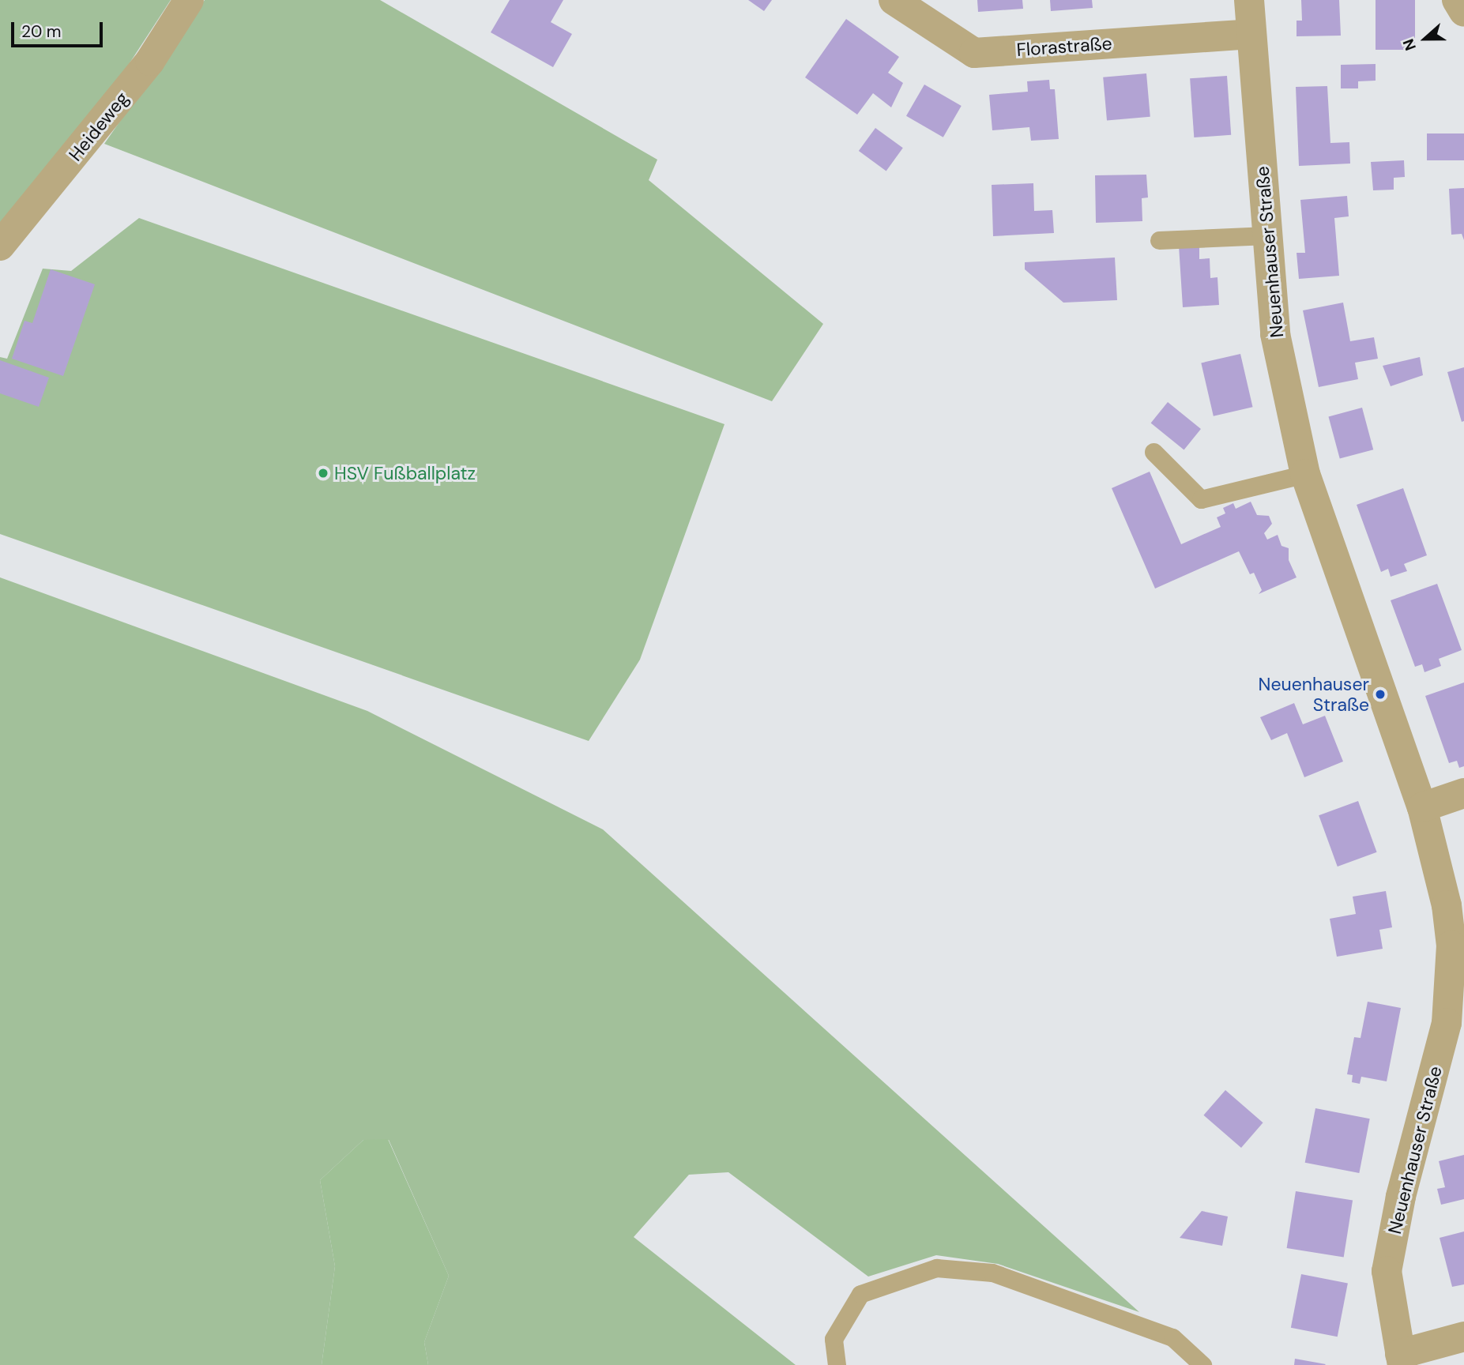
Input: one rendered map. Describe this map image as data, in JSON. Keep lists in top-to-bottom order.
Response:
{
  "streets": {
    "street": ["Florastraße", "Heideweg", "Neuenhauser Straße"]
  },
  "crossings": [
    ["Florastraße", "Neuenhauser Straße"]
  ],
  "places": ["HSV Fußballplatz", "Neuenhauser Straße"],
  "scale_bar": "20 m",
  "north": "left"
}
